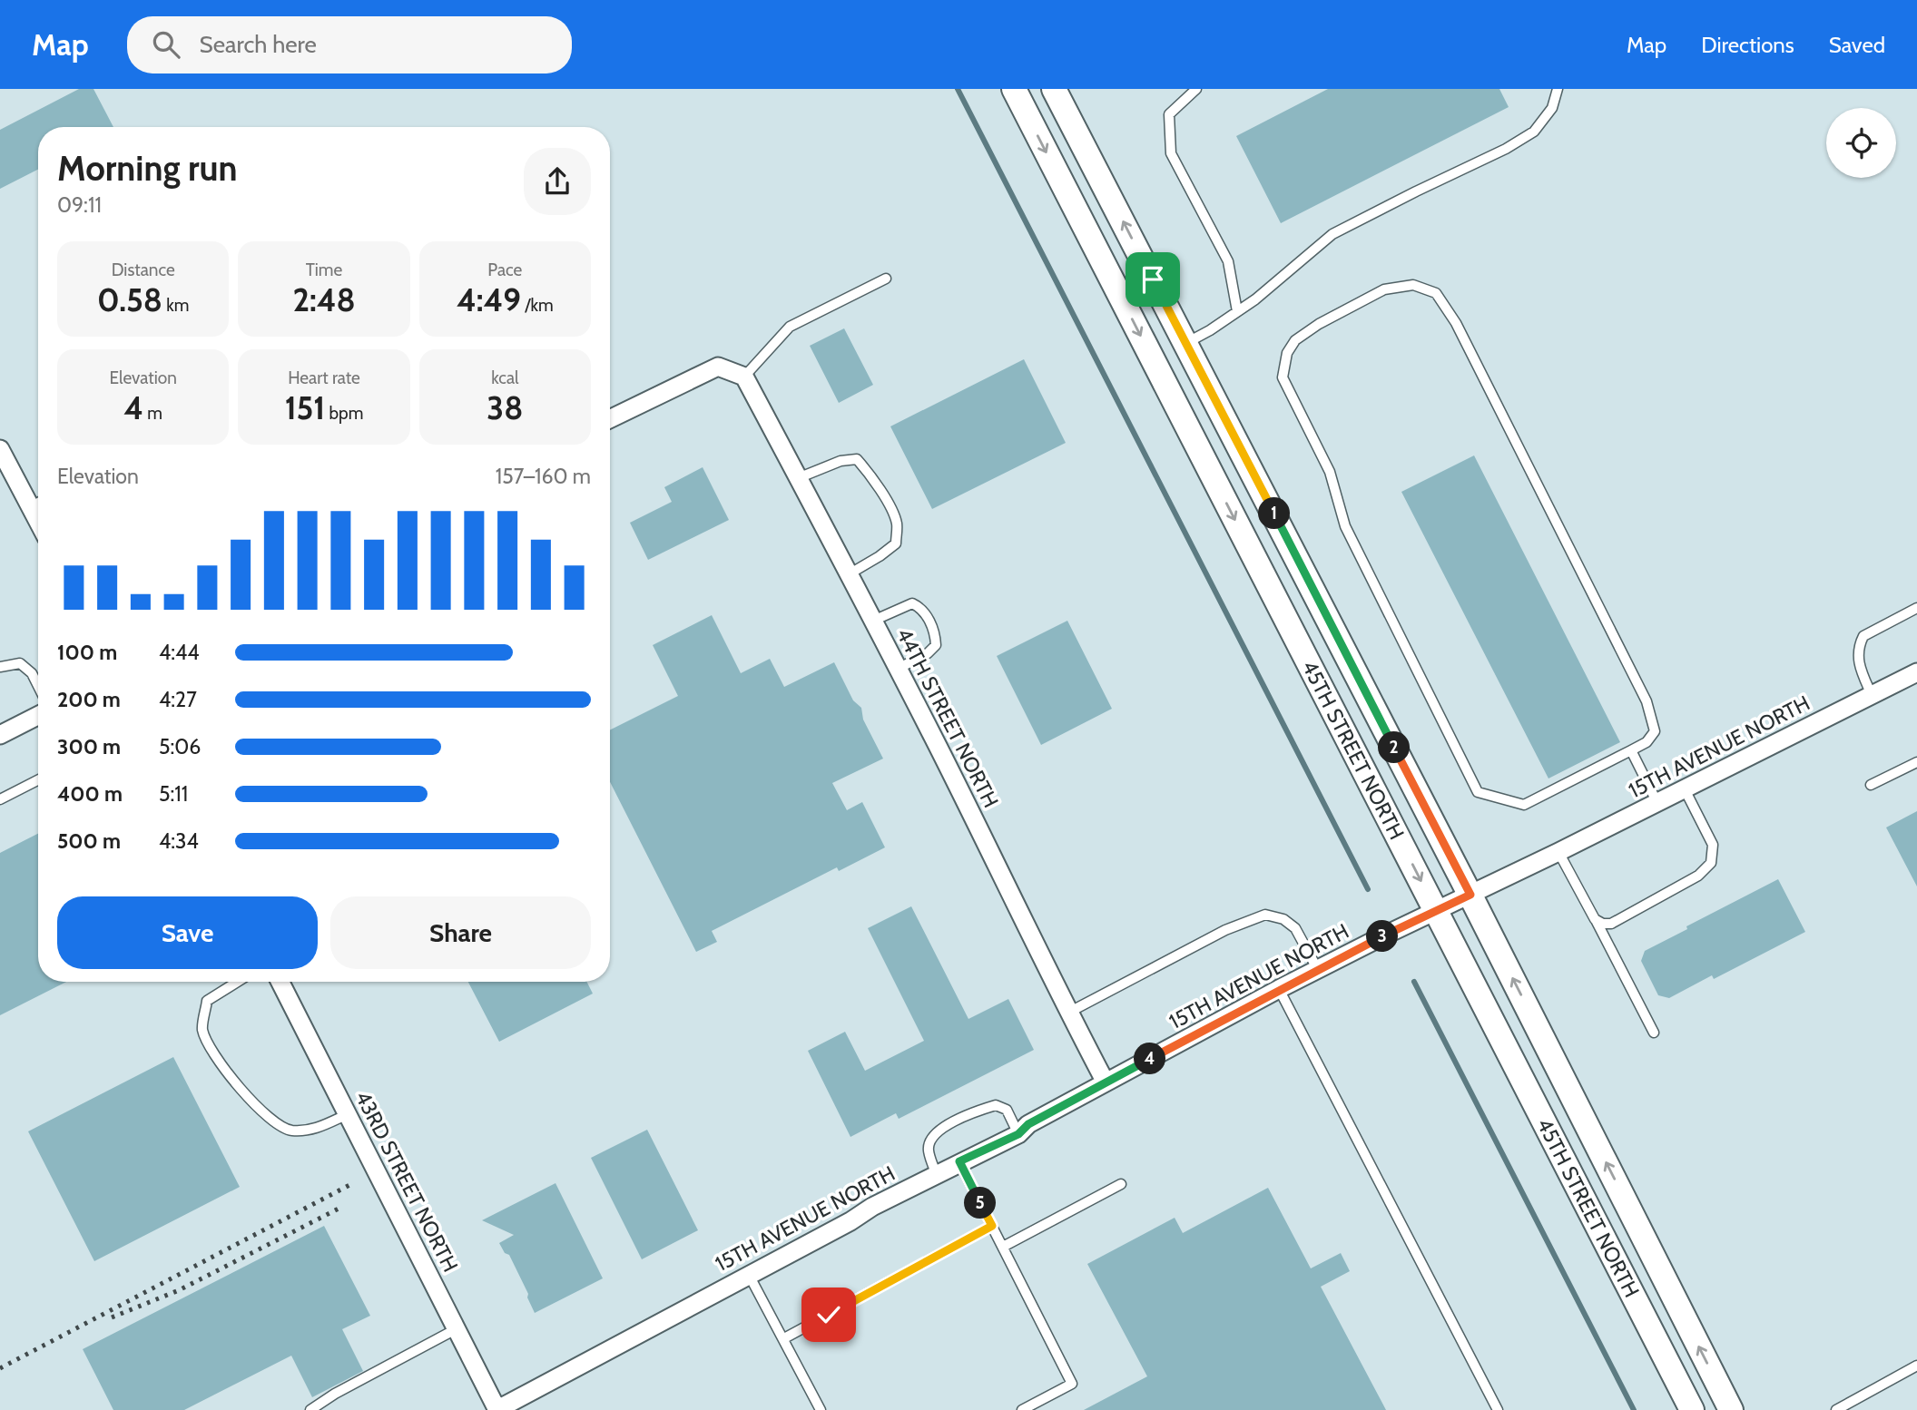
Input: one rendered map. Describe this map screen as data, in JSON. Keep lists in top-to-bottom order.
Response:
{
  "streets": {
    "main road": ["45TH STREET NORTH"],
    "street": ["44TH STREET NORTH", "15TH AVENUE NORTH", "43RD STREET NORTH"]
  },
  "crossings": [
    ["44TH STREET NORTH", "15TH AVENUE NORTH"],
    ["15TH AVENUE NORTH", "45TH STREET NORTH"],
    ["15TH AVENUE NORTH", "43RD STREET NORTH"]
  ],
  "page": {
    "header": "Map",
    "search": "Search here",
    "nav": ["Map", "Directions", "Saved"],
    "heading": ["Morning run", "09:11"],
    "stats": [
      ["Distance", "0.58 km"],
      ["Time", "2:48"],
      ["Pace", "4:49 /km"],
      ["Elevation", "4 m"],
      ["Heart rate", "151 bpm"],
      ["kcal", "38"]
    ],
    "chart": ["Elevation", "157–160 m"],
    "pins": [
      "1",
      "2",
      "3",
      "4",
      "5"
    ],
    "list": [
      {
        "name": "100 m",
        "note": "4:44"
      },
      {
        "name": "200 m",
        "note": "4:27"
      },
      {
        "name": "300 m",
        "note": "5:06"
      },
      {
        "name": "400 m",
        "note": "5:11"
      },
      {
        "name": "500 m",
        "note": "4:34"
      }
    ],
    "buttons": ["Save", "Share"]
  }
}
